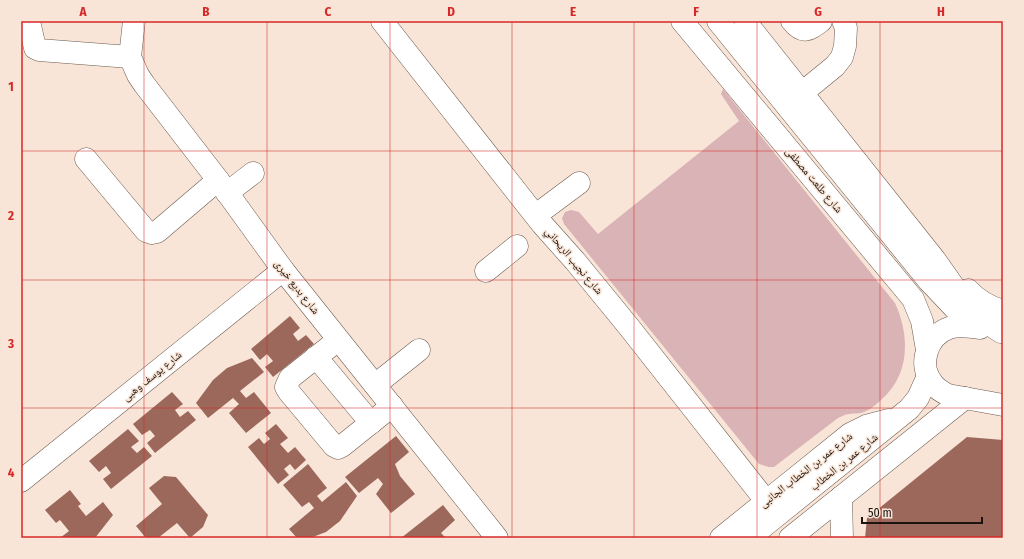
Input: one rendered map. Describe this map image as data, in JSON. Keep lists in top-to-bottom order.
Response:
{
  "streets": {
    "street": [
      "شارع طلعت مصطفى",
      "شارع نجيب الريحاني",
      "شارع بديع خيرى",
      "شارع يوسف وهبى",
      "شارع عمر بن الخطاب",
      "شارع عمر بن الخطاب الجانبى"
    ]
  },
  "crossings": [
    ["شارع طلعت مصطفى", "شارع عمر بن الخطاب"],
    ["شارع نجيب الريحاني", "شارع عمر بن الخطاب الجانبى"],
    ["شارع بديع خيرى", "شارع يوسف وهبى"],
    ["شارع عمر بن الخطاب", "شارع عمر بن الخطاب الجانبى"]
  ],
  "scale_bar": "50 m",
  "grid": {
    "columns": [
      "A",
      "B",
      "C",
      "D",
      "E",
      "F",
      "G",
      "H"
    ],
    "rows": [
      "1",
      "2",
      "3",
      "4"
    ]
  }
}
